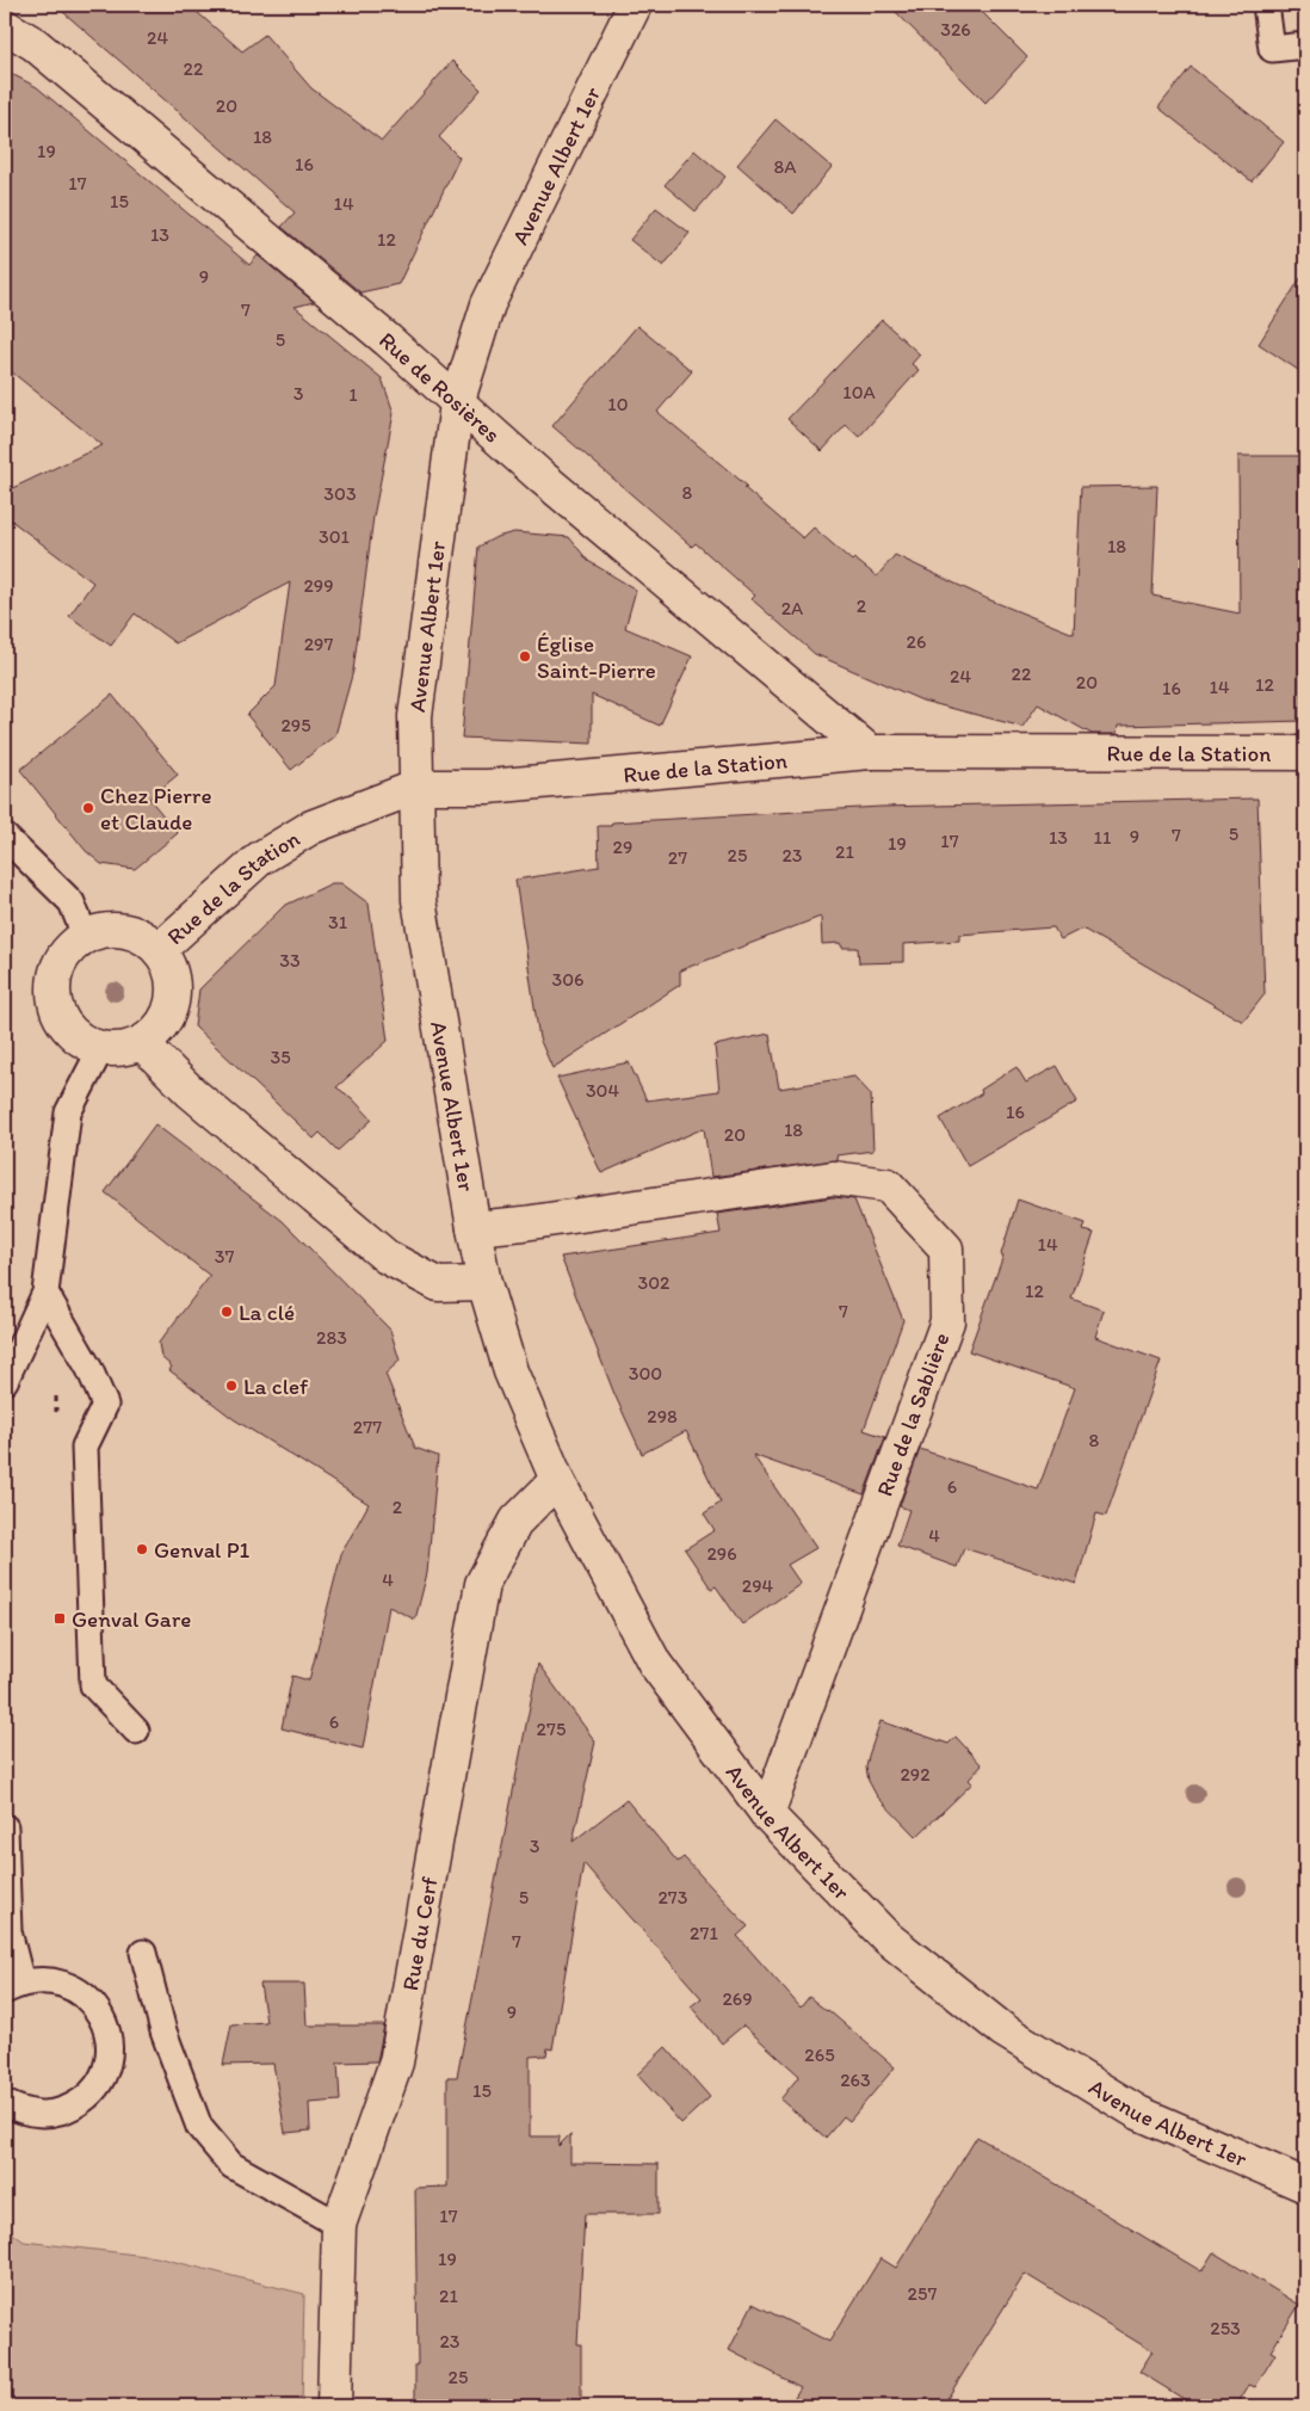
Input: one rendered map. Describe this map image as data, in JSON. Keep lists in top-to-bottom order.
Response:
{
  "streets": {
    "street": [
      "Avenue Albert 1er",
      "Rue de Rosières",
      "Rue de la Station",
      "Rue de la Sablière",
      "Rue du Cerf"
    ]
  },
  "crossings": [
    ["Avenue Albert 1er", "Rue de Rosières"],
    ["Avenue Albert 1er", "Rue de la Station"],
    ["Avenue Albert 1er", "Rue de la Sablière"],
    ["Avenue Albert 1er", "Rue du Cerf"],
    ["Rue de Rosières", "Rue de la Station"]
  ],
  "places": {
    "other": [
      "Église Saint-Pierre",
      "Chez Pierre et Claude",
      "La clé",
      "La clef",
      "Genval P1"
    ],
    "transit": ["Genval Gare"]
  },
  "house_numbers": [
    "326",
    "24",
    "22",
    "20",
    "18",
    "19",
    "16",
    "8A",
    "17",
    "15",
    "14",
    "13",
    "12",
    "9",
    "7",
    "5",
    "10A",
    "3",
    "1",
    "10",
    "8",
    "303",
    "301",
    "18",
    "299",
    "2",
    "2A",
    "26",
    "297",
    "22",
    "24",
    "20",
    "12",
    "14",
    "16",
    "295",
    "5",
    "7",
    "9",
    "13",
    "11",
    "17",
    "19",
    "29",
    "21",
    "25",
    "23",
    "27",
    "31",
    "33",
    "306",
    "35",
    "304",
    "16",
    "18",
    "20",
    "14",
    "37",
    "302",
    "12",
    "7",
    "283",
    "300",
    "298",
    "277",
    "8",
    "6",
    "2",
    "4",
    "296",
    "4",
    "294",
    "6",
    "275",
    "292",
    "3",
    "5",
    "273",
    "271",
    "7",
    "269",
    "9",
    "265",
    "263",
    "15",
    "17",
    "19",
    "257",
    "21",
    "253",
    "23",
    "25"
  ]
}
